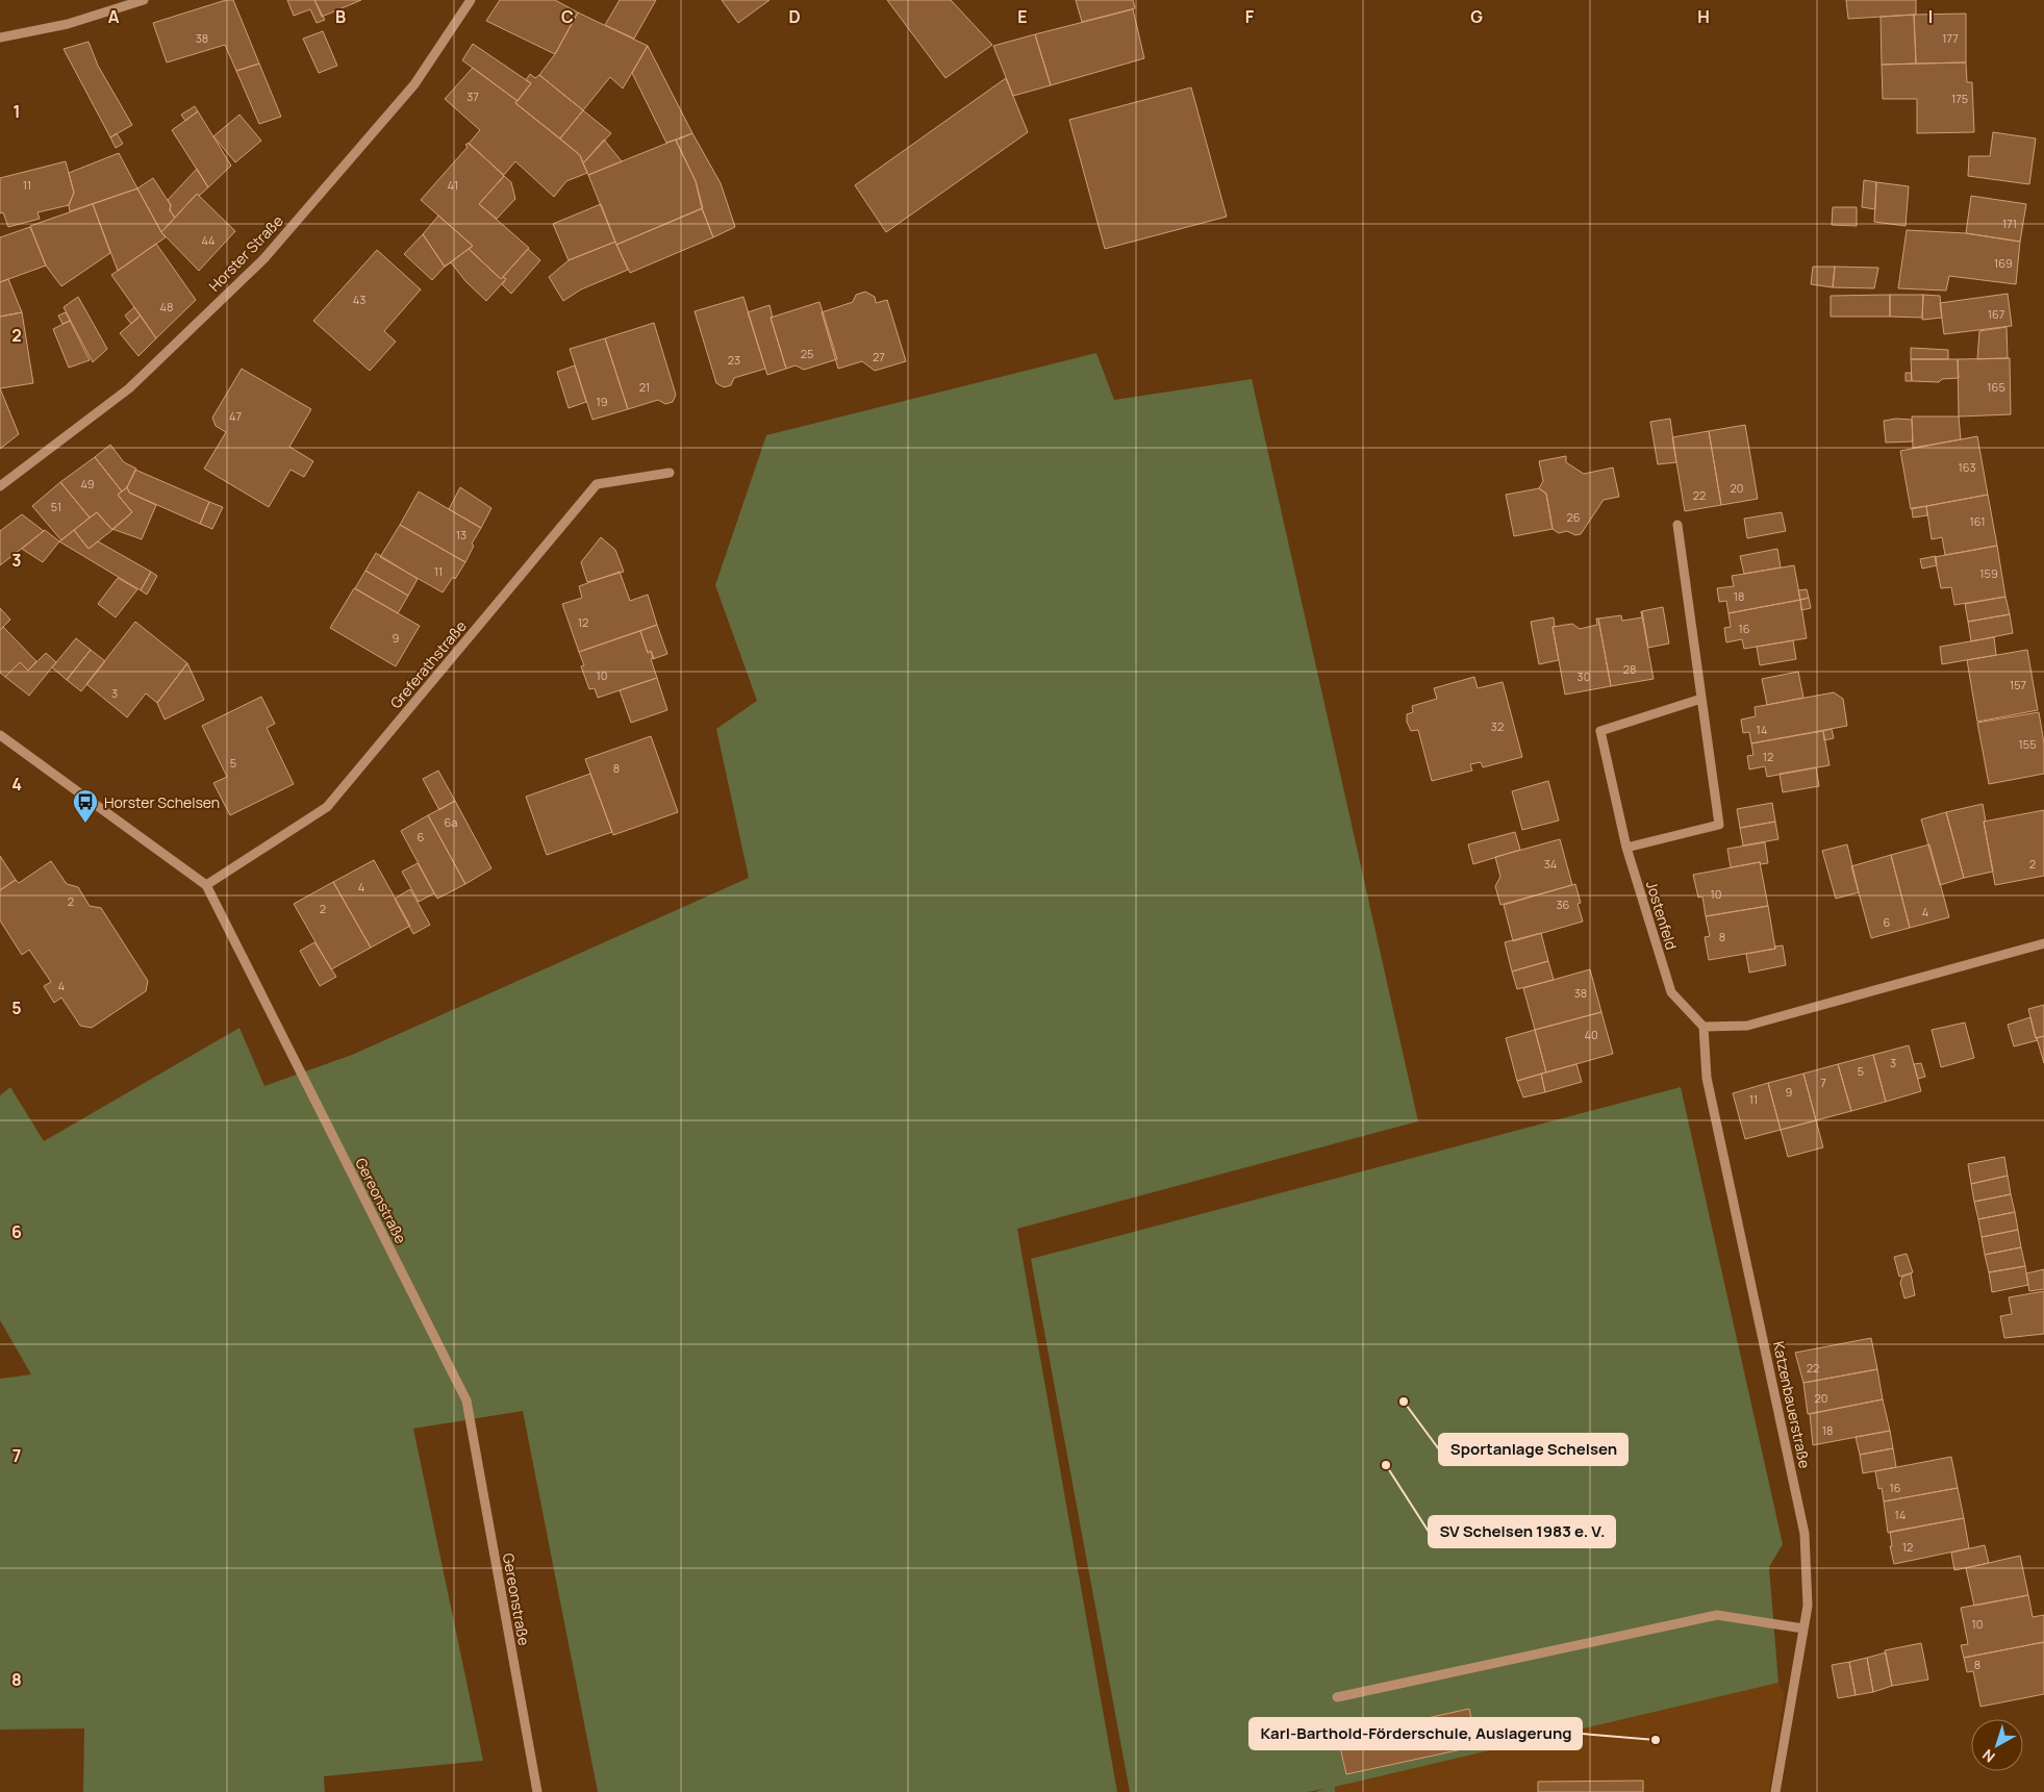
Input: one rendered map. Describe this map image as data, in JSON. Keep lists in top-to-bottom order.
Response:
{
  "streets": {
    "street": [
      "Horster Straße",
      "Greferathstraße",
      "Jostenfeld",
      "Gereonstraße",
      "Katzenbauerstraße"
    ]
  },
  "crossings": [
    ["Greferathstraße", "Gereonstraße"],
    ["Jostenfeld", "Katzenbauerstraße"]
  ],
  "places": {
    "bus stop": ["Horster Schelsen"],
    "other": ["Sportanlage Schelsen", "SV Schelsen 1983 e. V.", "Karl-Barthold-Förderschule, Auslagerung"]
  },
  "house_numbers": [
    "38",
    "177",
    "37",
    "175",
    "11",
    "41",
    "171",
    "44",
    "169",
    "43",
    "48",
    "167",
    "25",
    "27",
    "23",
    "21",
    "165",
    "19",
    "47",
    "163",
    "49",
    "20",
    "22",
    "51",
    "26",
    "161",
    "13",
    "11",
    "159",
    "18",
    "12",
    "16",
    "9",
    "28",
    "10",
    "30",
    "157",
    "3",
    "32",
    "14",
    "155",
    "12",
    "5",
    "8",
    "6a",
    "6",
    "34",
    "2",
    "4",
    "10",
    "2",
    "36",
    "2",
    "4",
    "6",
    "8",
    "4",
    "38",
    "40",
    "3",
    "5",
    "7",
    "9",
    "11",
    "22",
    "20",
    "18",
    "16",
    "14",
    "12",
    "10",
    "8"
  ],
  "north": "bottom left",
  "grid": {
    "columns": [
      "A",
      "B",
      "C",
      "D",
      "E",
      "F",
      "G",
      "H",
      "I"
    ],
    "rows": [
      "1",
      "2",
      "3",
      "4",
      "5",
      "6",
      "7",
      "8"
    ]
  }
}
